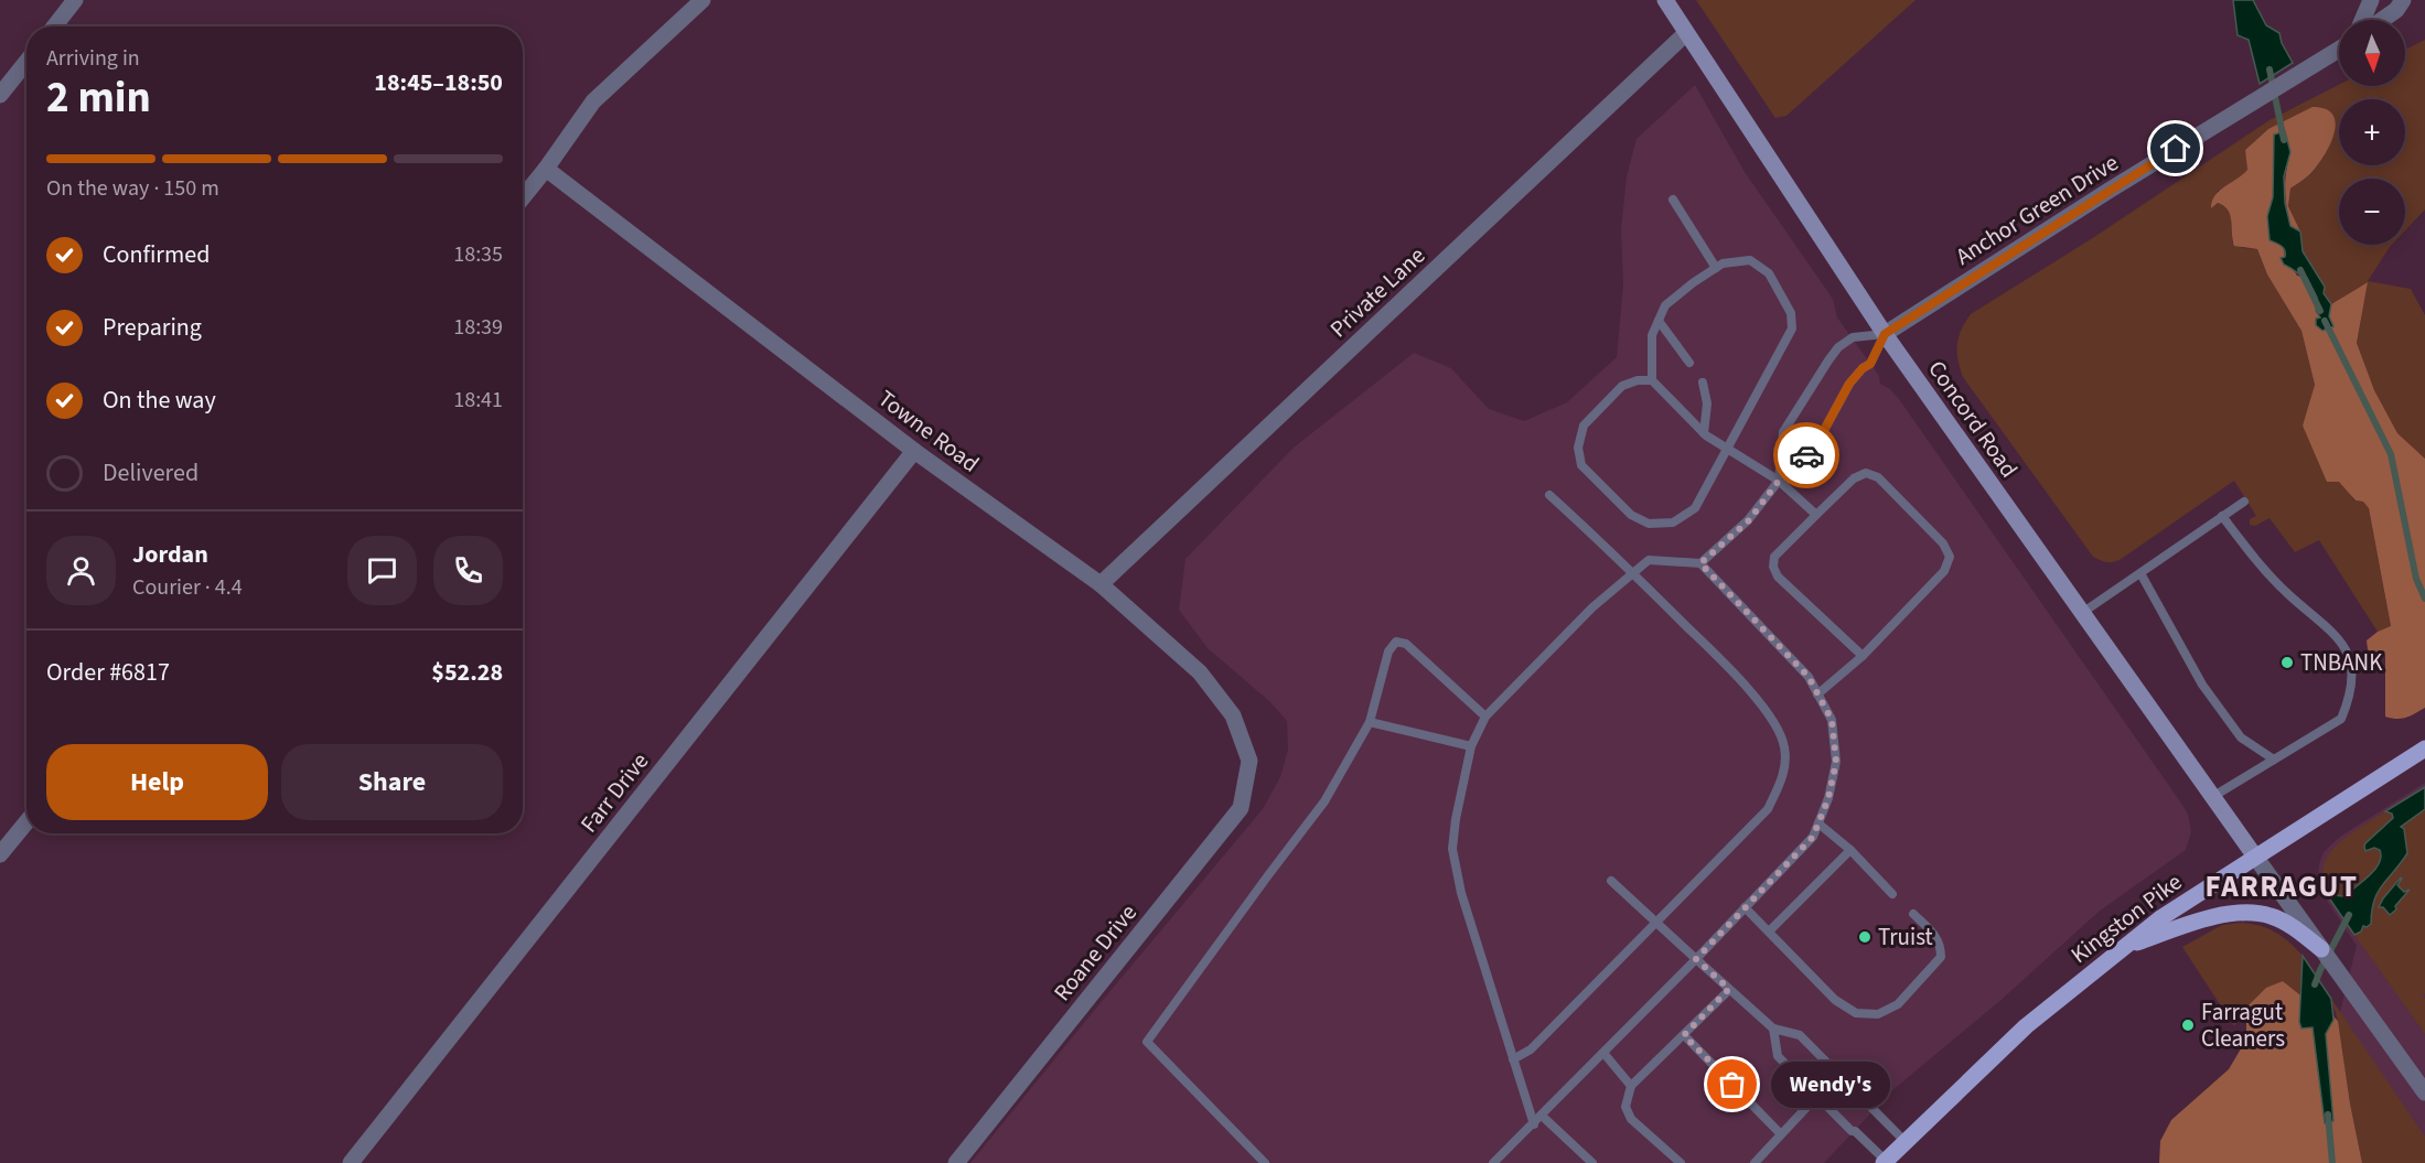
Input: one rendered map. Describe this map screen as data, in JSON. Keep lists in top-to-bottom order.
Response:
{
  "streets": {
    "main road": ["Kingston Pike"],
    "street": [
      "Anchor Green Drive",
      "Private Lane",
      "Concord Road",
      "Towne Road",
      "Farr Drive",
      "Roane Drive"
    ]
  },
  "crossings": [
    ["Anchor Green Drive", "Concord Road"],
    ["Private Lane", "Concord Road"],
    ["Private Lane", "Towne Road"],
    ["Concord Road", "Kingston Pike"],
    ["Towne Road", "Farr Drive"],
    ["Towne Road", "Roane Drive"]
  ],
  "districts": ["FARRAGUT"],
  "places": [
    "TNBANK",
    "Truist",
    "Farragut Cleaners",
    "Wendy's"
  ],
  "north": "bottom",
  "page": {
    "map_buttons": ["+", "−"],
    "heading": ["2 min", "Arriving in", "18:45–18:50"],
    "panel": [
      "Jordan",
      "Courier · 4.4",
      "Order #6817",
      "$52.28"
    ],
    "bar": "On the way · 150 m",
    "list": [
      ["Confirmed", "18:35"],
      ["Preparing", "18:39"],
      ["On the way", "18:41"],
      "Delivered"
    ],
    "buttons": ["Help", "Share"],
    "bubble": "Wendy's"
  }
}
